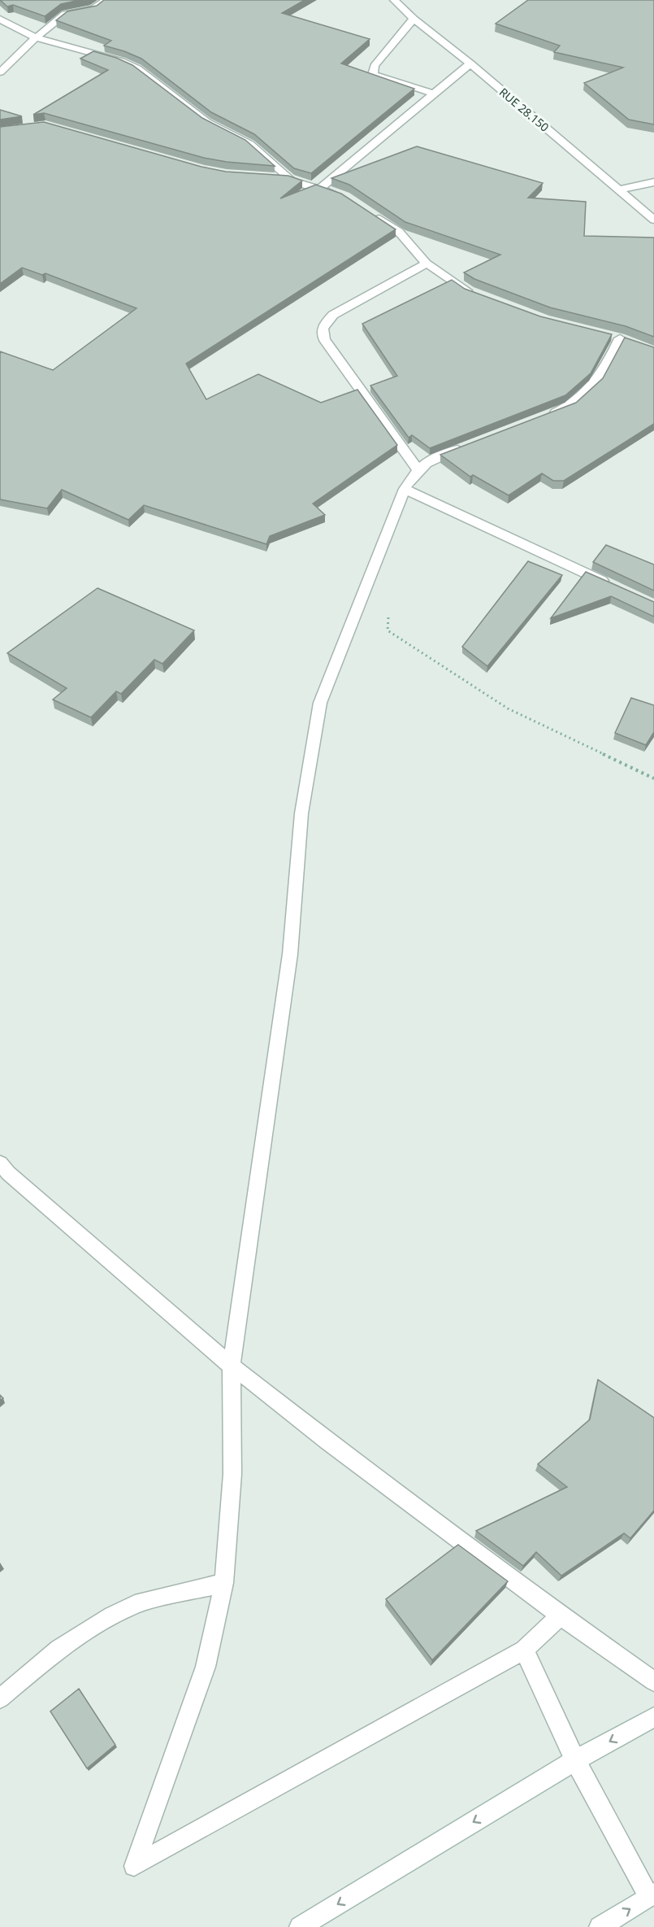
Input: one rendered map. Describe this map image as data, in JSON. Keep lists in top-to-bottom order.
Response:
{
  "streets": {
    "street": ["RUE 28.150"]
  }
}
